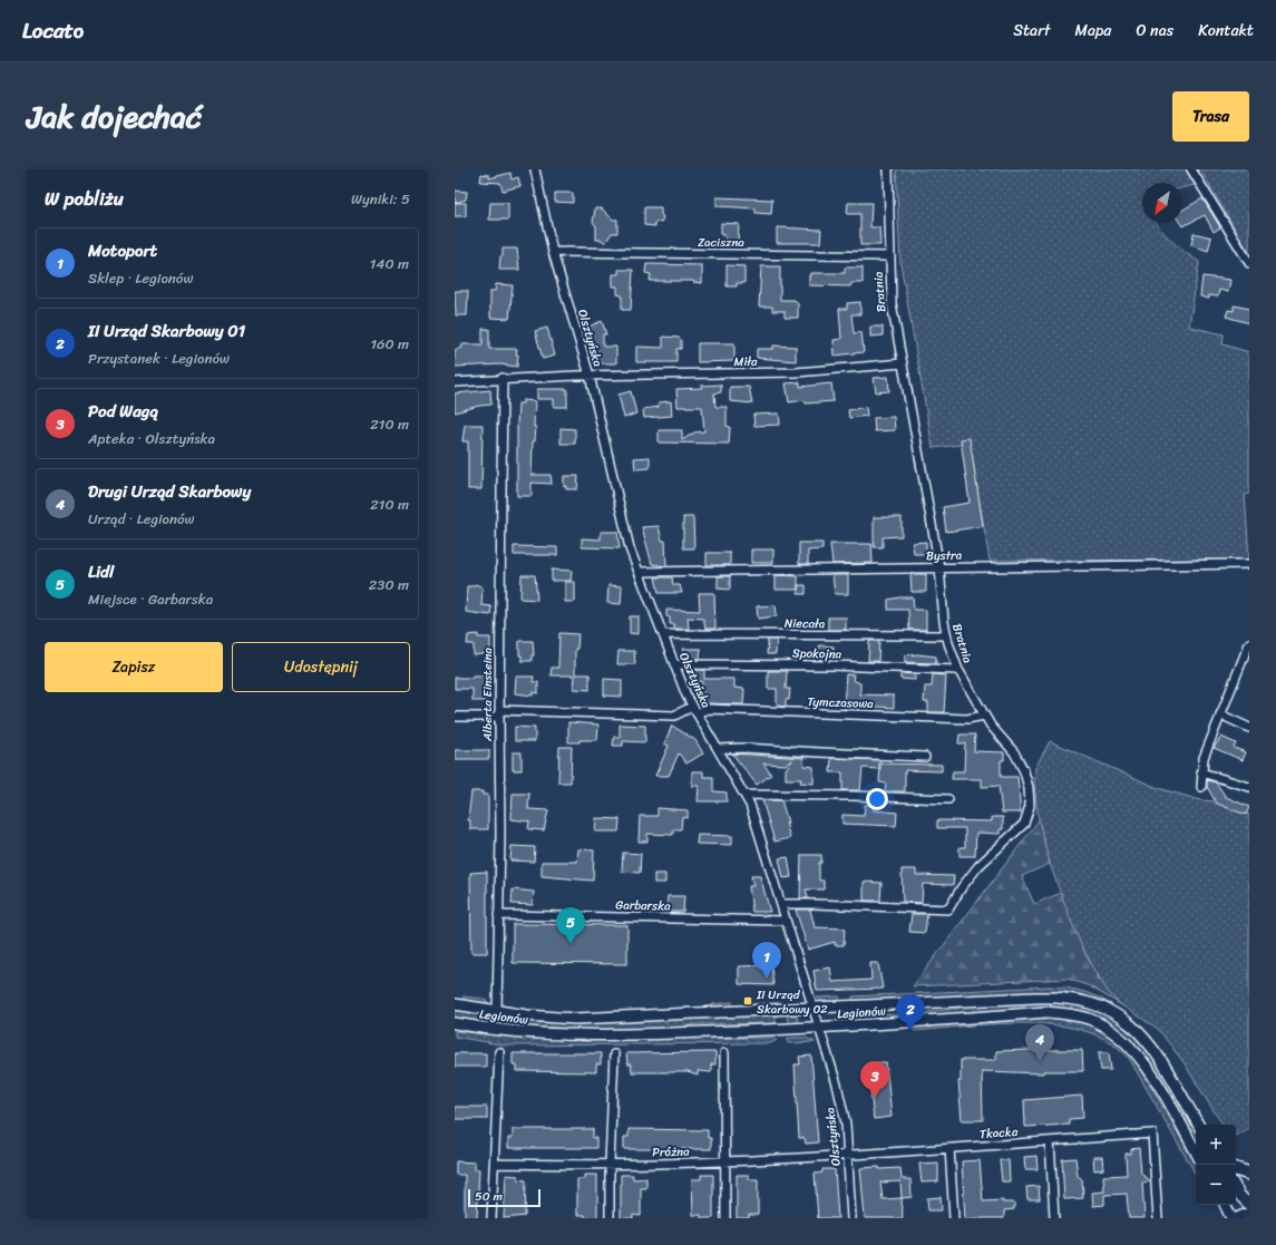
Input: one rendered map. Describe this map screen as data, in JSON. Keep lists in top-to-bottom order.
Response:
{
  "streets": {
    "street": [
      "Zaciszna",
      "Bratnia",
      "Olsztyńska",
      "Miła",
      "Bystra",
      "Niecała",
      "Spokojna",
      "Alberta Einsteina",
      "Tymczasowa",
      "Garbarska",
      "Legionów",
      "Tkacka",
      "Próżna"
    ]
  },
  "crossings": [
    ["Zaciszna", "Bratnia"],
    ["Zaciszna", "Olsztyńska"],
    ["Bratnia", "Olsztyńska"],
    ["Bratnia", "Miła"],
    ["Bratnia", "Bystra"],
    ["Bratnia", "Niecała"],
    ["Bratnia", "Spokojna"],
    ["Bratnia", "Tymczasowa"],
    ["Olsztyńska", "Miła"],
    ["Olsztyńska", "Bystra"],
    ["Olsztyńska", "Niecała"],
    ["Olsztyńska", "Spokojna"],
    ["Olsztyńska", "Tymczasowa"],
    ["Olsztyńska", "Garbarska"],
    ["Olsztyńska", "Legionów"],
    ["Olsztyńska", "Tkacka"],
    ["Olsztyńska", "Próżna"],
    ["Miła", "Alberta Einsteina"],
    ["Alberta Einsteina", "Tymczasowa"],
    ["Alberta Einsteina", "Garbarska"],
    ["Alberta Einsteina", "Legionów"],
    ["Tkacka", "Próżna"]
  ],
  "places": {
    "transit": ["II Urząd Skarbowy 02"]
  },
  "scale_bar": "50 m",
  "north": "bottom left",
  "page": {
    "header": "Locato",
    "nav": [
      "Start",
      "Mapa",
      "O nas",
      "Kontakt"
    ],
    "title": "Jak dojechać",
    "buttons": [
      "Trasa",
      ["Zapisz", "Udostępnij"]
    ],
    "heading": ["W pobliżu", "Wyniki: 5"],
    "list": [
      {
        "mark": "1",
        "name": "Motoport",
        "note": "Sklep · Legionów",
        "value": "140 m"
      },
      {
        "mark": "2",
        "name": "II Urząd Skarbowy 01",
        "note": "Przystanek · Legionów",
        "value": "160 m"
      },
      {
        "mark": "3",
        "name": "Pod Wagą",
        "note": "Apteka · Olsztyńska",
        "value": "210 m"
      },
      {
        "mark": "4",
        "name": "Drugi Urząd Skarbowy",
        "note": "Urząd · Legionów",
        "value": "210 m"
      },
      {
        "mark": "5",
        "name": "Lidl",
        "note": "Miejsce · Garbarska",
        "value": "230 m"
      }
    ],
    "pins": [
      "5",
      "1",
      "2",
      "4",
      "3"
    ],
    "map_buttons": ["+", "−"],
    "scale": "50 m"
  }
}
